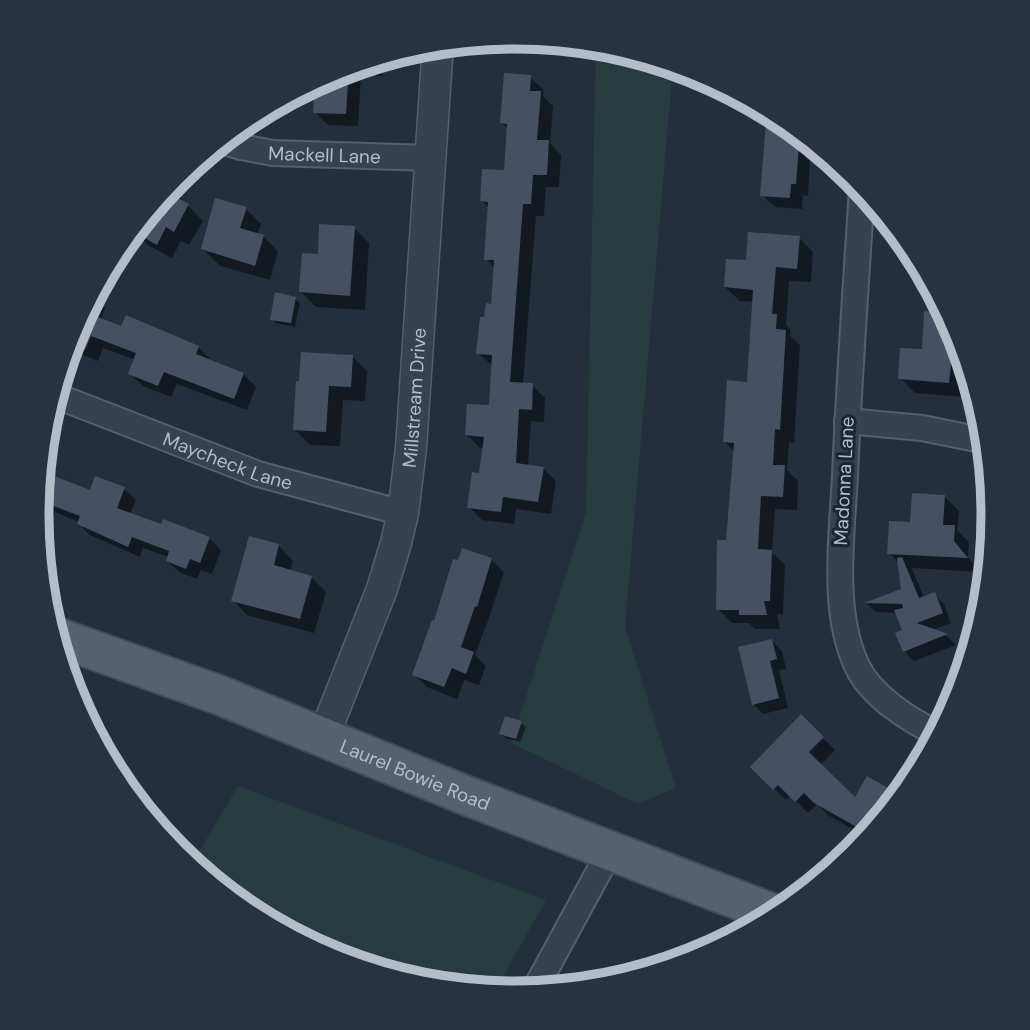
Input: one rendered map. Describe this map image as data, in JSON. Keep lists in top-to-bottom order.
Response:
{
  "streets": {
    "main road": ["Laurel Bowie Road"],
    "street": [
      "Mackell Lane",
      "Millstream Drive",
      "Maycheck Lane",
      "Madonna Lane"
    ]
  },
  "crossings": [
    ["Mackell Lane", "Millstream Drive"],
    ["Millstream Drive", "Maycheck Lane"],
    ["Millstream Drive", "Laurel Bowie Road"]
  ]
}
